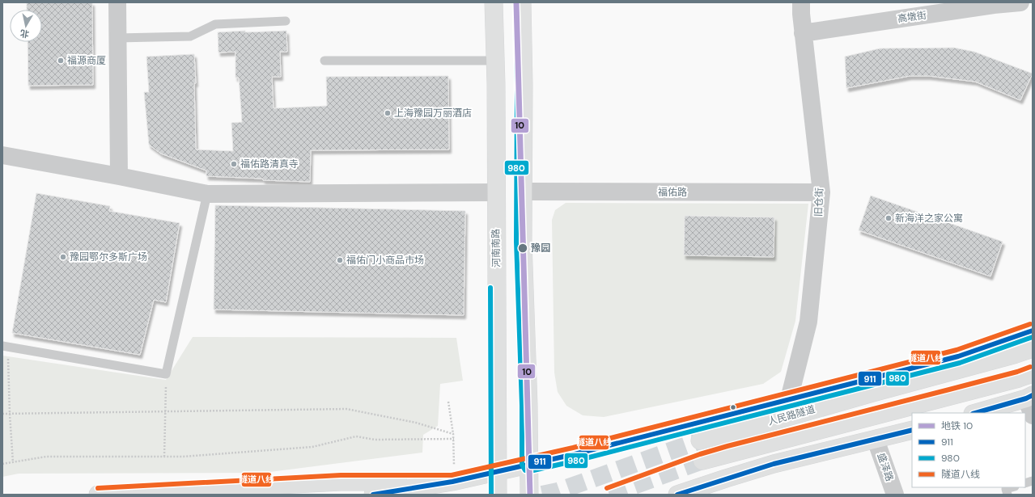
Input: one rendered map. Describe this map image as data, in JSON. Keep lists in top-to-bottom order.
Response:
{
  "streets": {
    "main road": ["河南南路", "人民路隧道"],
    "street": [
      "高墩街",
      "福佑路",
      "旧仓街",
      "盛泽路"
    ]
  },
  "crossings": [
    ["高墩街", "旧仓街"],
    ["福佑路", "旧仓街"]
  ],
  "places": [
    "福源商厦",
    "上海豫园万丽酒店",
    "福佑路清真寺",
    "新海洋之家公寓",
    "豫园",
    "豫园鄂尔多斯广场",
    "福佑门小商品市场"
  ],
  "lines": [
    "metro line 10",
    "transit line 980",
    "transit line 隧道八线",
    "transit line 911"
  ],
  "legend": [
    "地铁 10",
    "911",
    "980",
    "隧道八线"
  ],
  "north": "bottom"
}
